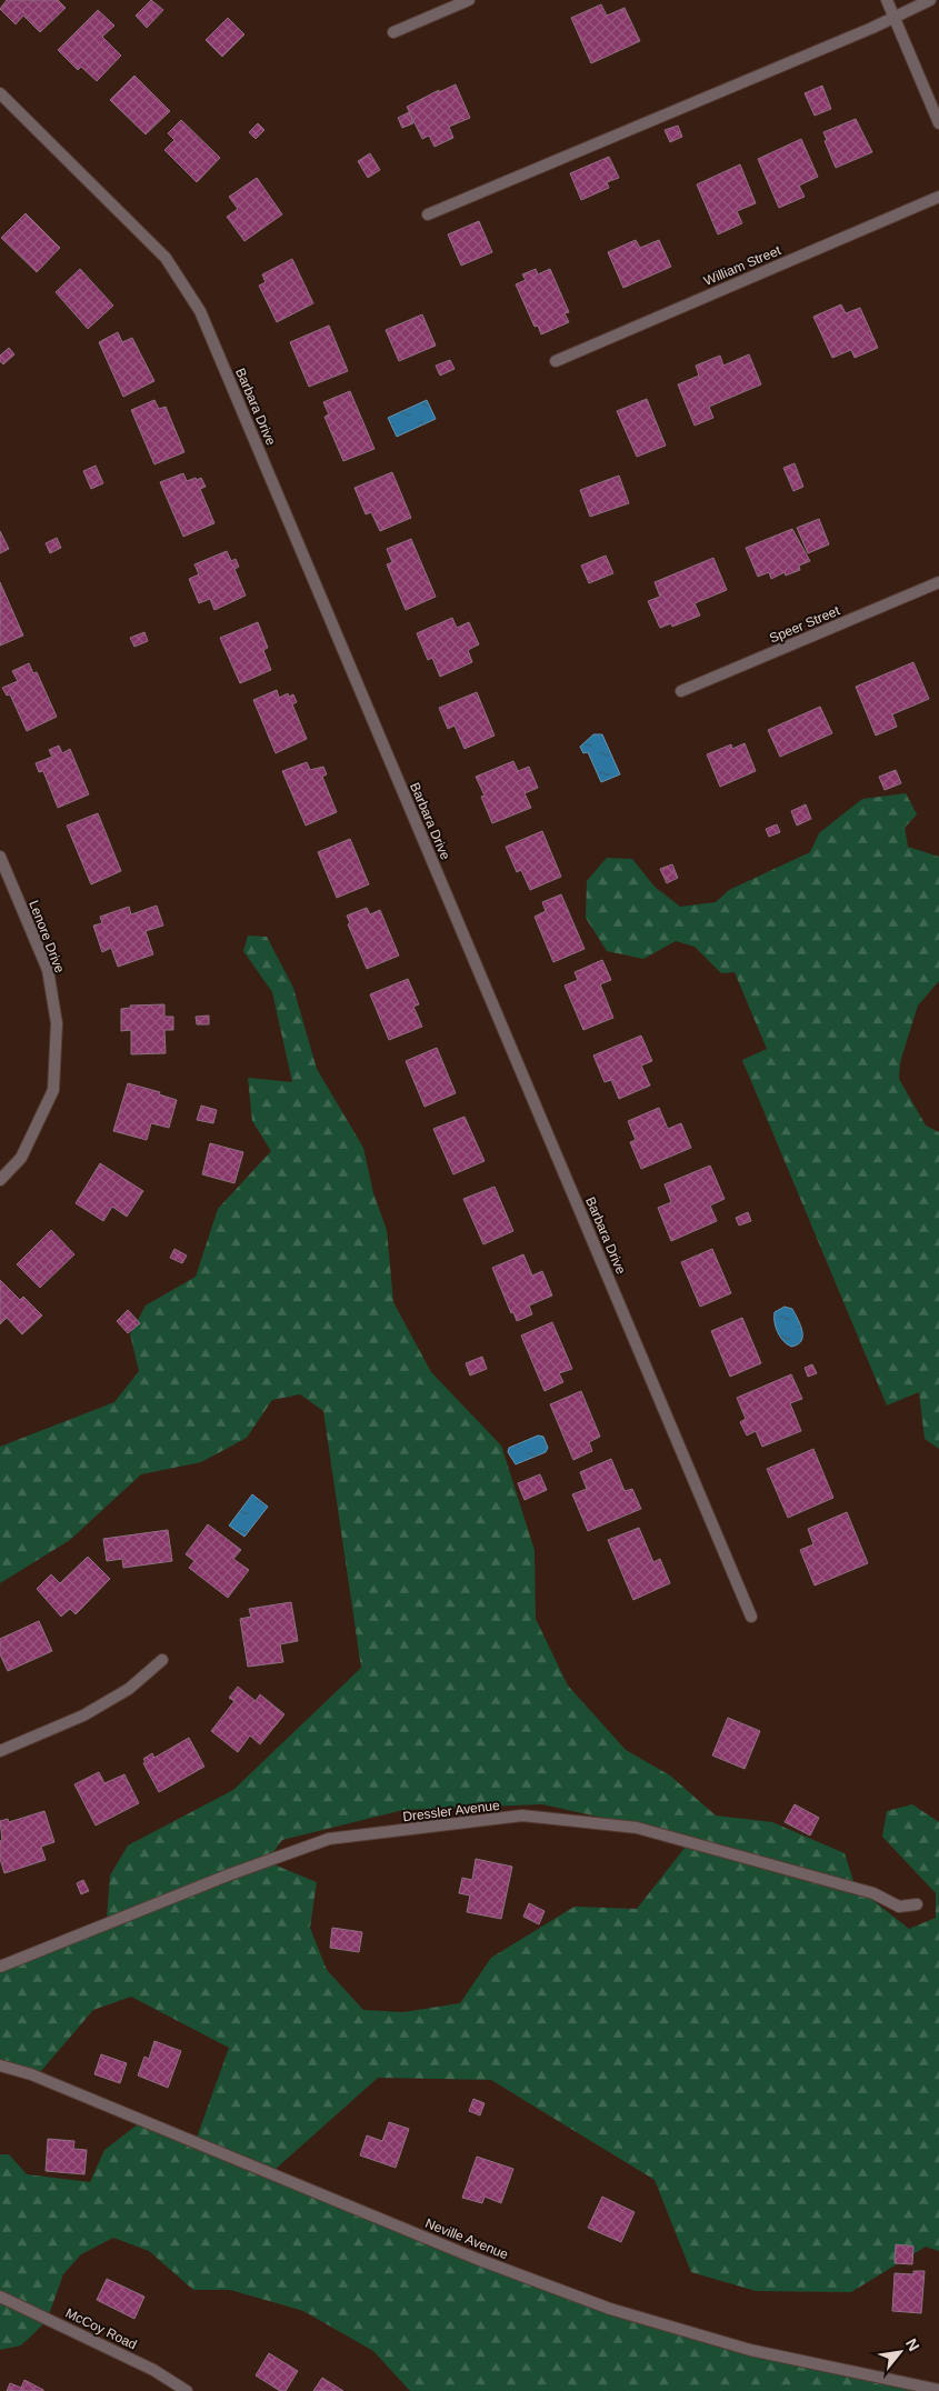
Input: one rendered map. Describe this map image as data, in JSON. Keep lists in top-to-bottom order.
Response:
{
  "streets": {
    "street": [
      "William Street",
      "Barbara Drive",
      "Speer Street",
      "Lenore Drive",
      "Dressler Avenue",
      "Neville Avenue",
      "McCoy Road"
    ]
  },
  "north": "top right"
}
